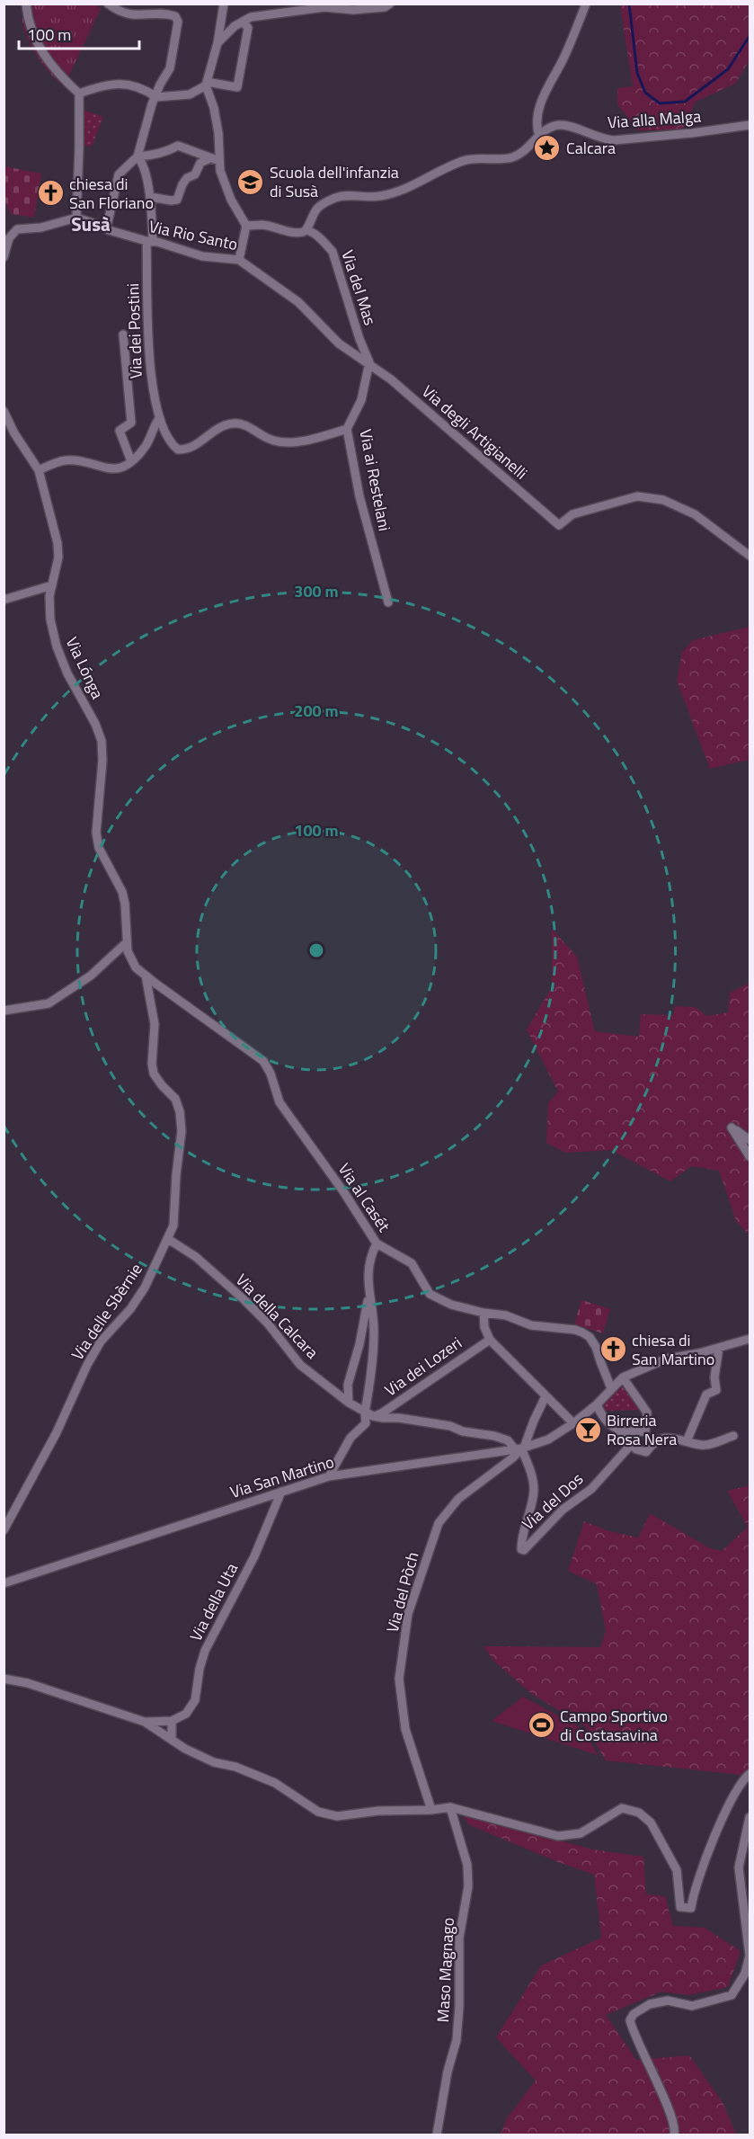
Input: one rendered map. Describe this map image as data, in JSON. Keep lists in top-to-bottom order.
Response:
{
  "streets": {
    "street": [
      "Via alla Malga",
      "Via Rio Santo",
      "Via del Mas",
      "Via dei Postini",
      "Via degli Artigianelli",
      "Via ai Restelani",
      "Via Lónga",
      "Via al Casét",
      "Via delle Sbèrnie",
      "Via della Calcara",
      "Via dei Lozeri",
      "Via San Martino",
      "Via del Dos",
      "Via del Pòch",
      "Via della Uta",
      "Maso Magnago"
    ]
  },
  "crossings": [
    ["Via alla Malga", "Via del Mas"],
    ["Via Rio Santo", "Via del Mas"],
    ["Via Rio Santo", "Via dei Postini"],
    ["Via Rio Santo", "Via degli Artigianelli"],
    ["Via Rio Santo", "Via ai Restelani"],
    ["Via del Mas", "Via degli Artigianelli"],
    ["Via del Mas", "Via ai Restelani"],
    ["Via dei Postini", "Via ai Restelani"],
    ["Via degli Artigianelli", "Via ai Restelani"],
    ["Via Lónga", "Via al Casét"],
    ["Via Lónga", "Via delle Sbèrnie"],
    ["Via al Casét", "Via delle Sbèrnie"],
    ["Via al Casét", "Via San Martino"],
    ["Via delle Sbèrnie", "Via della Calcara"],
    ["Via della Calcara", "Via dei Lozeri"],
    ["Via della Calcara", "Via San Martino"],
    ["Via della Calcara", "Via del Dos"],
    ["Via della Calcara", "Via del Pòch"],
    ["Via San Martino", "Via del Dos"],
    ["Via San Martino", "Via del Pòch"],
    ["Via San Martino", "Via della Uta"],
    ["Via del Dos", "Via del Pòch"]
  ],
  "districts": ["Susà"],
  "places": {
    "place": ["Calcara"],
    "school or university": ["Scuola dell'infanzia di Susà"],
    "church": ["chiesa di San Floriano", "chiesa di San Martino"],
    "bar": ["Birreria Rosa Nera"],
    "sports": ["Campo Sportivo di Costasavina"]
  },
  "scale_bar": "100 m",
  "rings": ["300 m", "200 m", "100 m"]
}
